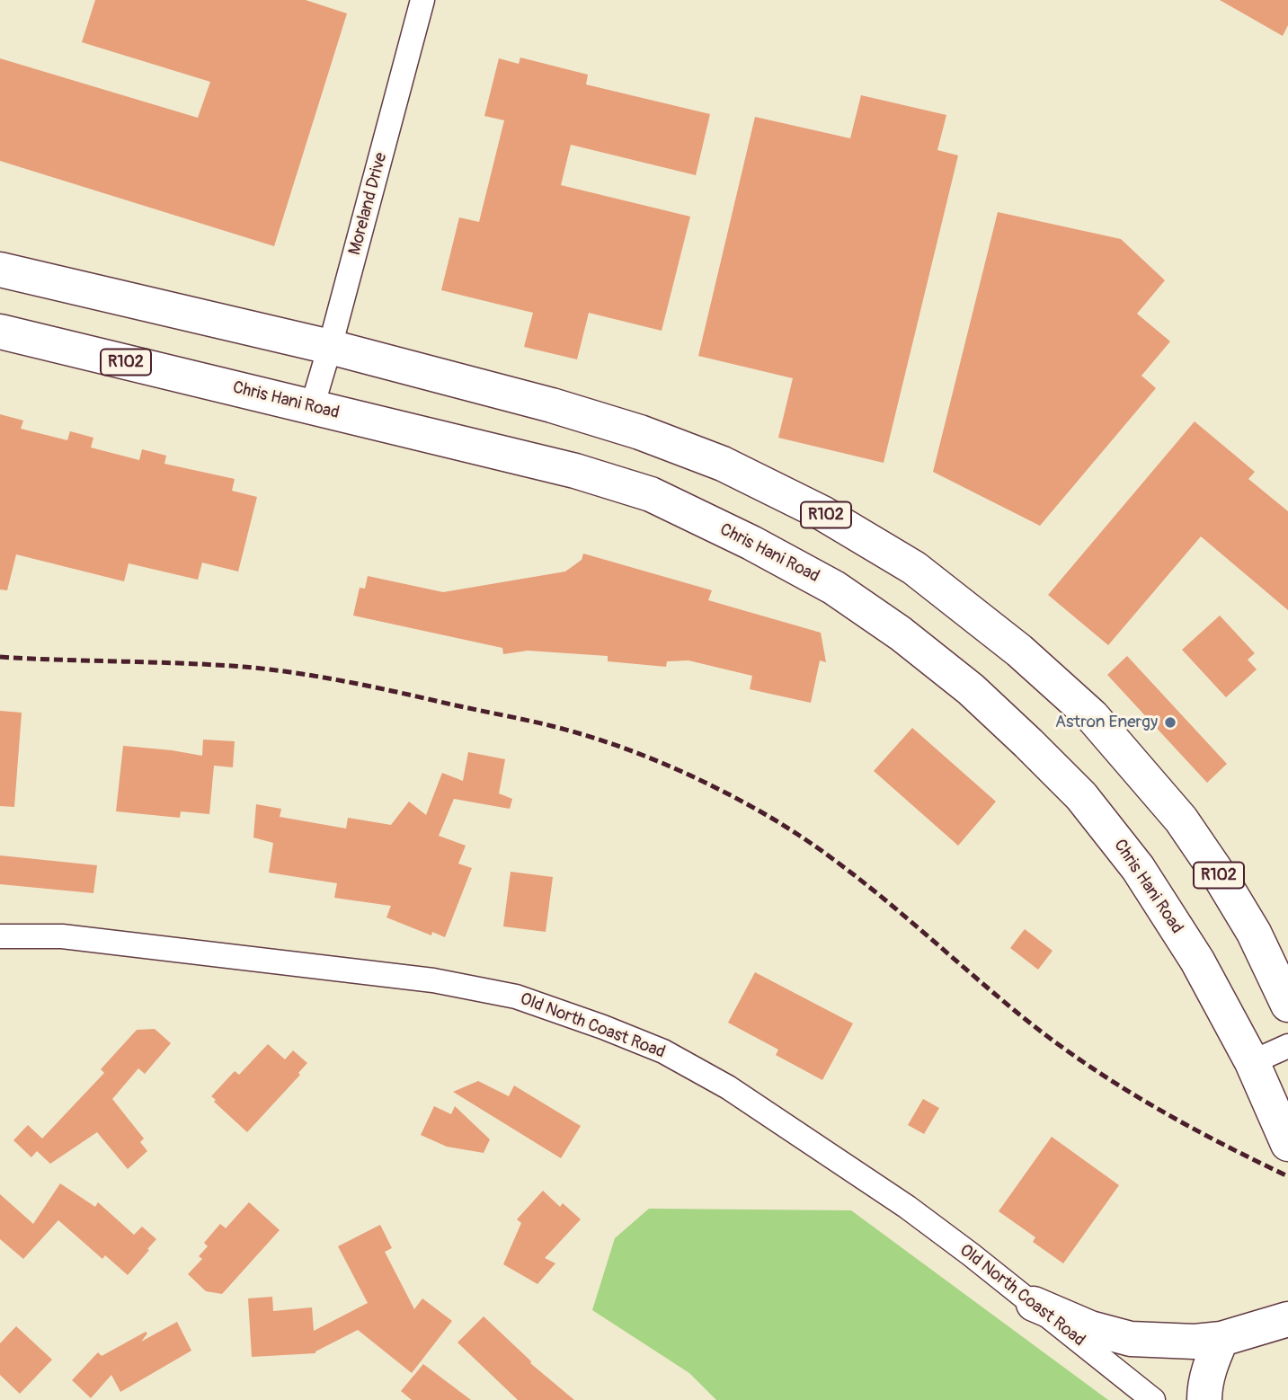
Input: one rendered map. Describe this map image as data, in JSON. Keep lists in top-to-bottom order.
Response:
{
  "streets": {
    "main road": ["R102", "Chris Hani Road"],
    "street": ["Moreland Drive", "Old North Coast Road"]
  },
  "crossings": [
    ["Moreland Drive", "R102"],
    ["Moreland Drive", "Chris Hani Road"]
  ],
  "places": ["Astron Energy"]
}
